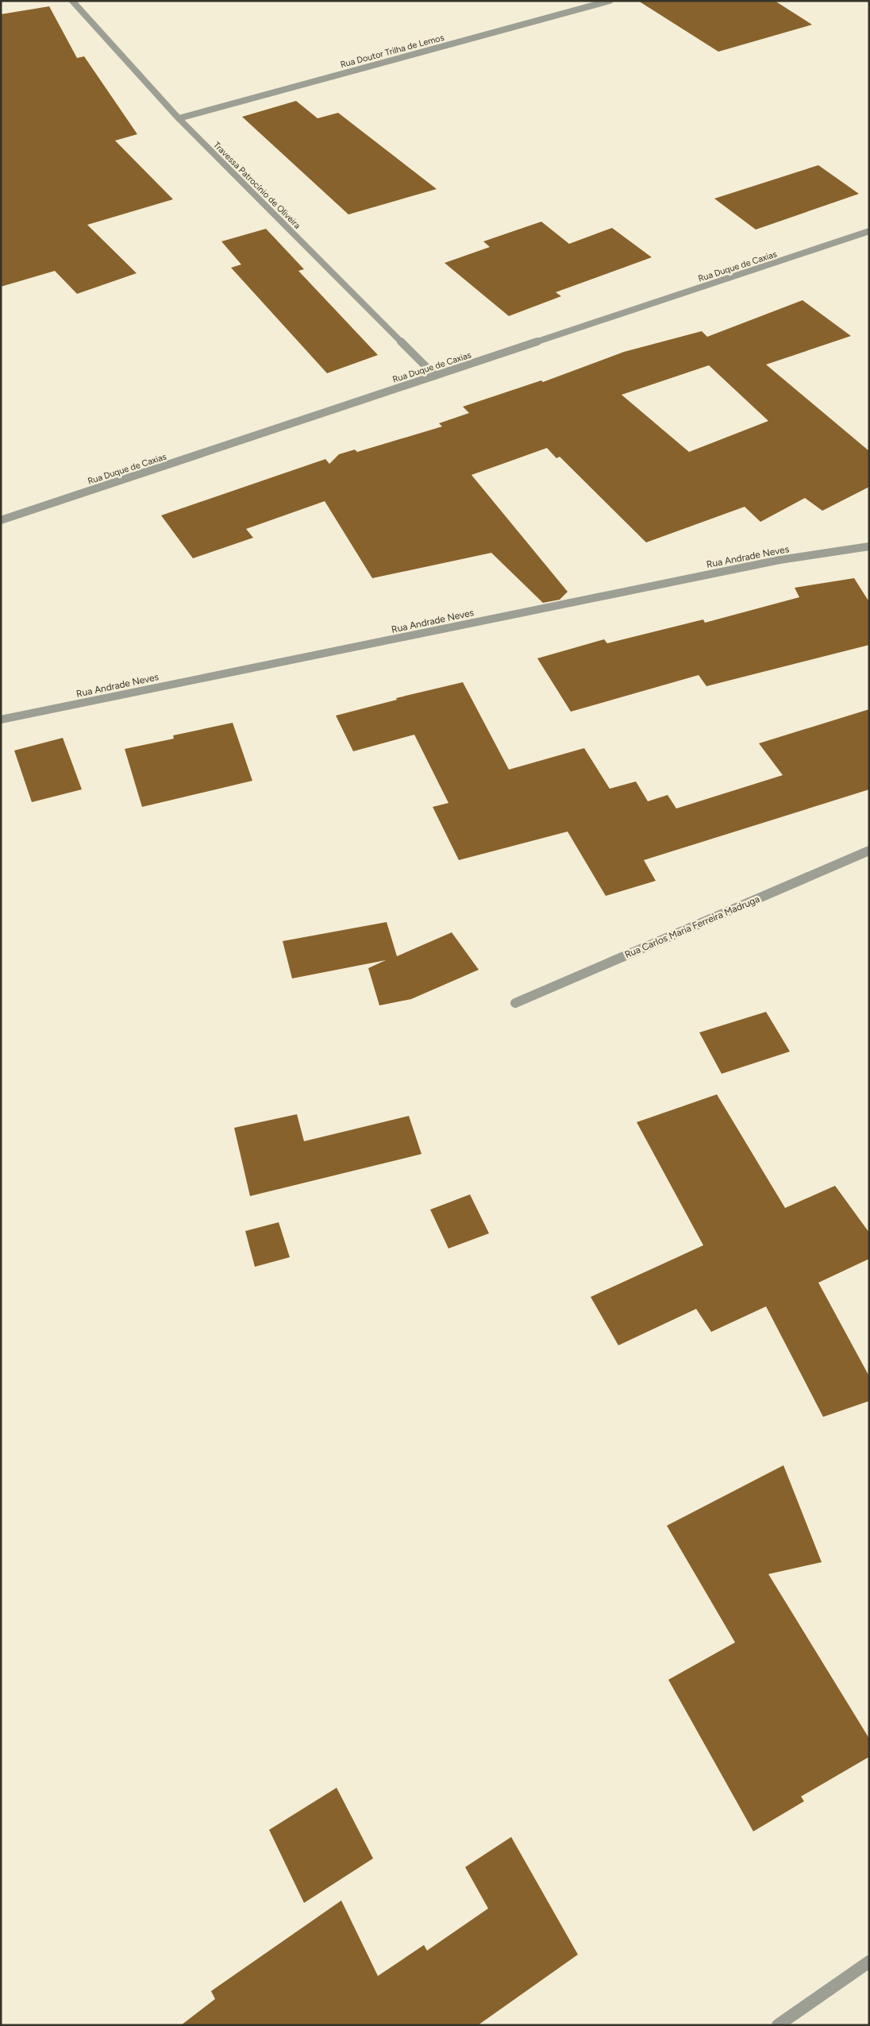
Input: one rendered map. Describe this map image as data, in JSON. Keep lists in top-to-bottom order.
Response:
{
  "streets": {
    "street": [
      "Rua Doutor Trilha de Lemos",
      "Travessa Patrocínio de Oliveira",
      "Rua Duque de Caxias",
      "Rua Andrade Neves",
      "Rua Carlos Maria Ferreira Madruga"
    ]
  },
  "crossings": [
    ["Rua Doutor Trilha de Lemos", "Travessa Patrocínio de Oliveira"],
    ["Travessa Patrocínio de Oliveira", "Rua Duque de Caxias"]
  ]
}
